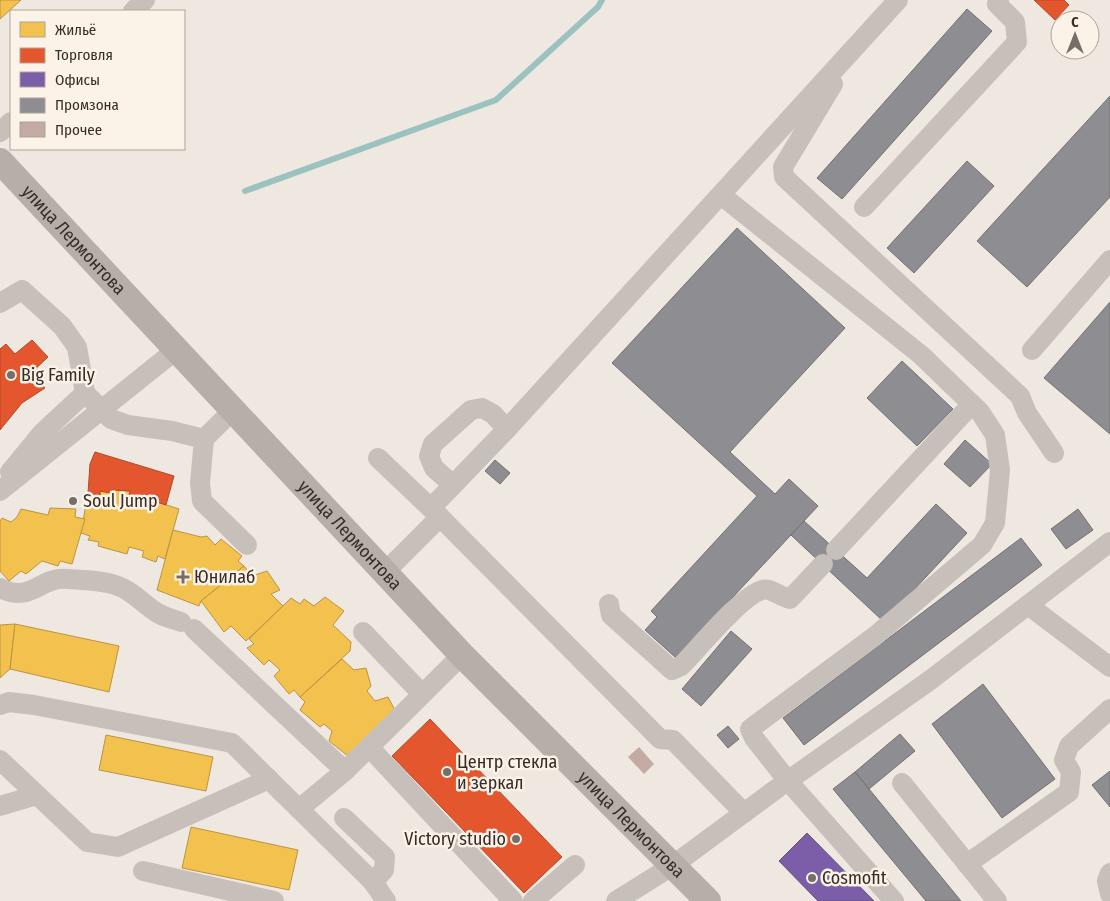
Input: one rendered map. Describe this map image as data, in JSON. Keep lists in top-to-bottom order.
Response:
{
  "streets": {
    "main road": ["улица Лермонтова"]
  },
  "places": {
    "other": [
      "Big Family",
      "Soul Jump",
      "Центр стекла и зеркал",
      "Victory studio",
      "Cosmofit"
    ],
    "health": ["Юнилаб"]
  },
  "legend": [
    "Жильё",
    "Торговля",
    "Офисы",
    "Промзона",
    "Прочее"
  ],
  "north": "top"
}
